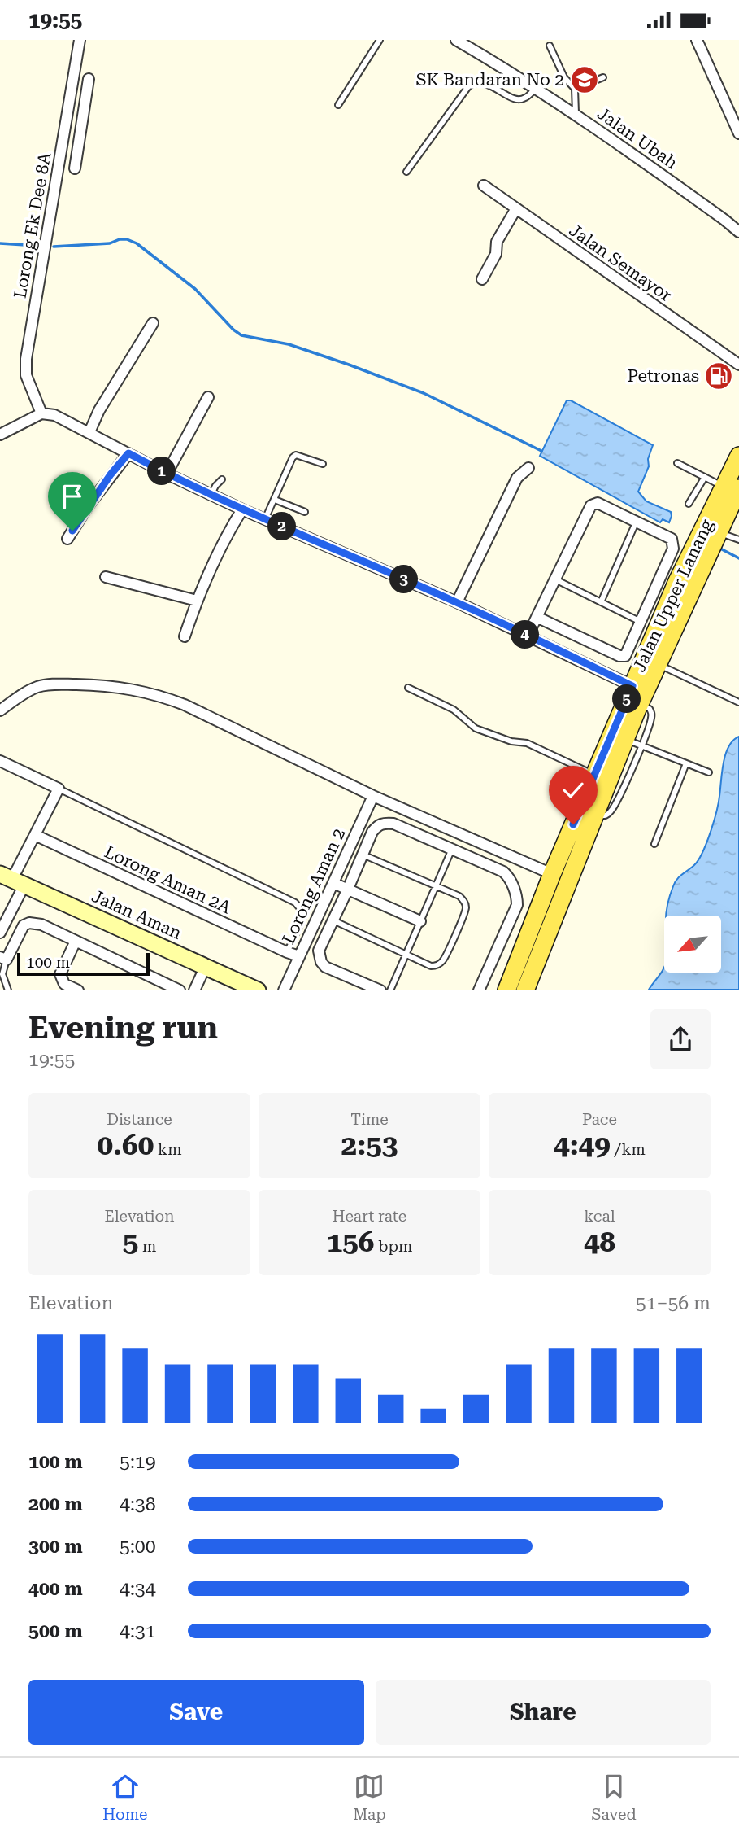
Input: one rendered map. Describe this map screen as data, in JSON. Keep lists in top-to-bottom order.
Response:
{
  "streets": {
    "main road": ["Jalan Upper Lanang"],
    "street": [
      "Jalan Ubah",
      "Lorong Ek Dee 8A",
      "Jalan Semayor",
      "Lorong Aman 2A",
      "Lorong Aman 2",
      "Jalan Aman"
    ]
  },
  "crossings": [
    ["Lorong Aman 2A", "Lorong Aman 2"]
  ],
  "places": {
    "school or university": ["SK Bandaran No 2"],
    "fuel station": ["Petronas"]
  },
  "scale_bar": "100 m",
  "north": "bottom left",
  "page": {
    "status": "19:55",
    "pins": [
      "1",
      "2",
      "3",
      "4",
      "5"
    ],
    "scale": "100 m",
    "heading": ["Evening run", "19:55"],
    "stats": [
      ["Distance", "0.60 km"],
      ["Time", "2:53"],
      ["Pace", "4:49 /km"],
      ["Elevation", "5 m"],
      ["Heart rate", "156 bpm"],
      ["kcal", "48"]
    ],
    "chart": ["Elevation", "51–56 m"],
    "list": [
      {
        "name": "100 m",
        "note": "5:19"
      },
      {
        "name": "200 m",
        "note": "4:38"
      },
      {
        "name": "300 m",
        "note": "5:00"
      },
      {
        "name": "400 m",
        "note": "4:34"
      },
      {
        "name": "500 m",
        "note": "4:31"
      }
    ],
    "buttons": ["Save", "Share"],
    "tabs": ["Home", "Map", "Saved"]
  }
}
